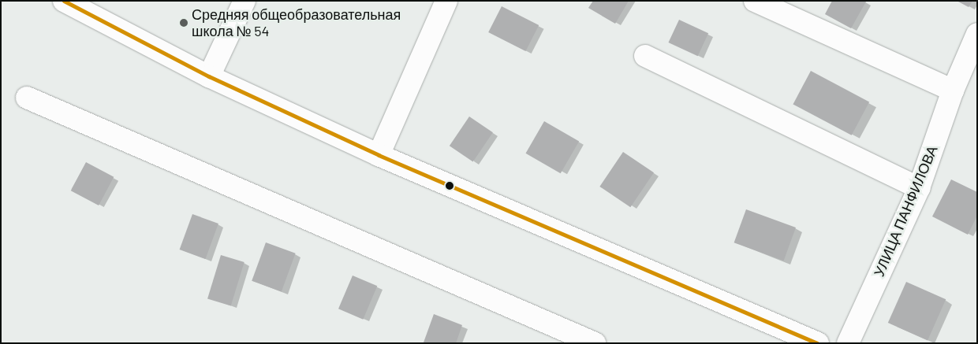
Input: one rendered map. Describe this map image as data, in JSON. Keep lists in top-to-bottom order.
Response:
{
  "streets": {
    "street": ["УЛИЦА ПАНФИЛОВА"]
  },
  "places": ["Средняя общеобразовательная школа № 54"]
}
